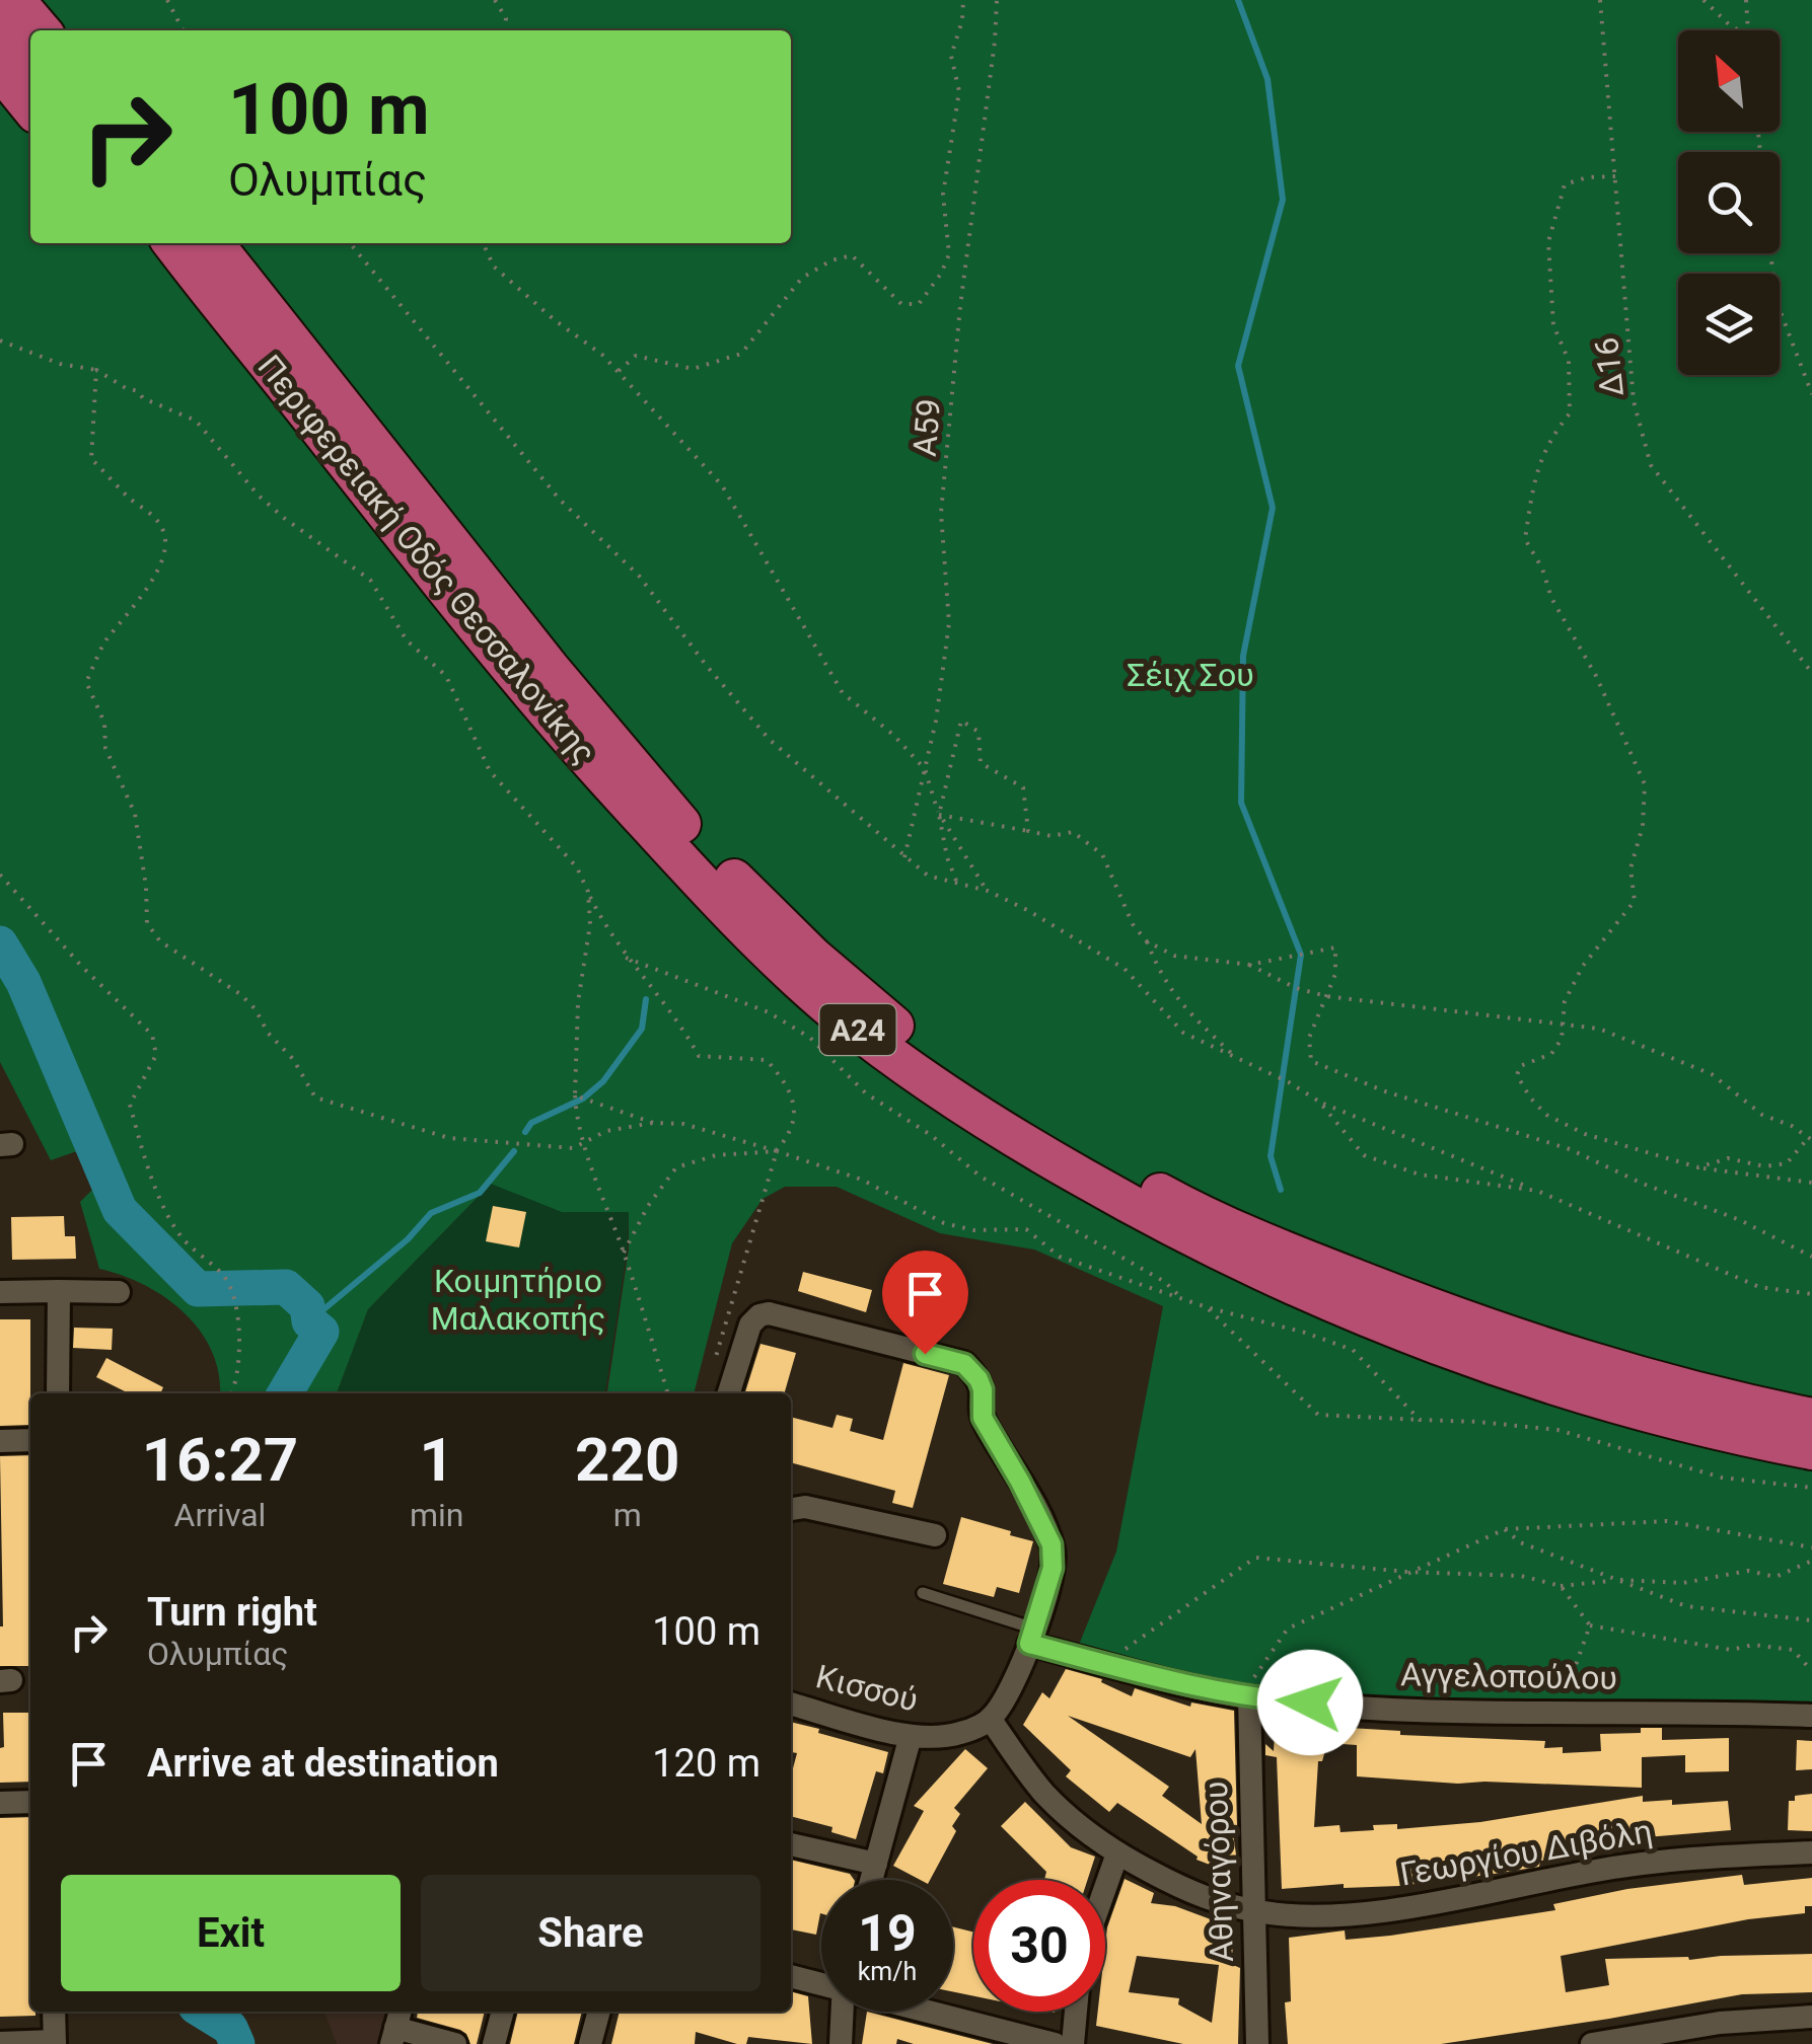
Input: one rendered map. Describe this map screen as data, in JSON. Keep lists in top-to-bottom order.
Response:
{
  "streets": {
    "highway": ["Περιφερειακή Οδός Θεσσαλονίκης", "Α24"],
    "street": [
      "Αγγελοπούλου",
      "Κισσού",
      "Γεωργίου Διβόλη",
      "Αθηναγόρου"
    ],
    "path": ["Δ16", "Α59"]
  },
  "crossings": [
    ["Αγγελοπούλου", "Αθηναγόρου"],
    ["Κισσού", "Γεωργίου Διβόλη"],
    ["Γεωργίου Διβόλη", "Αθηναγόρου"]
  ],
  "parks": ["Σέιχ Σου", "Κοιμητήριο Μαλακοπής"],
  "north": "top left",
  "page": {
    "turn": ["100 m", "Ολυμπίας"],
    "eta": [
      "16:27",
      "Arrival",
      "1",
      "min",
      "220",
      "m"
    ],
    "list": [
      {
        "name": "Turn right",
        "note": "Ολυμπίας",
        "value": "100 m"
      },
      {
        "name": "Arrive at destination",
        "value": "120 m"
      }
    ],
    "buttons": ["Exit", "Share"],
    "speed": "19 km/h",
    "limit": "30"
  }
}
